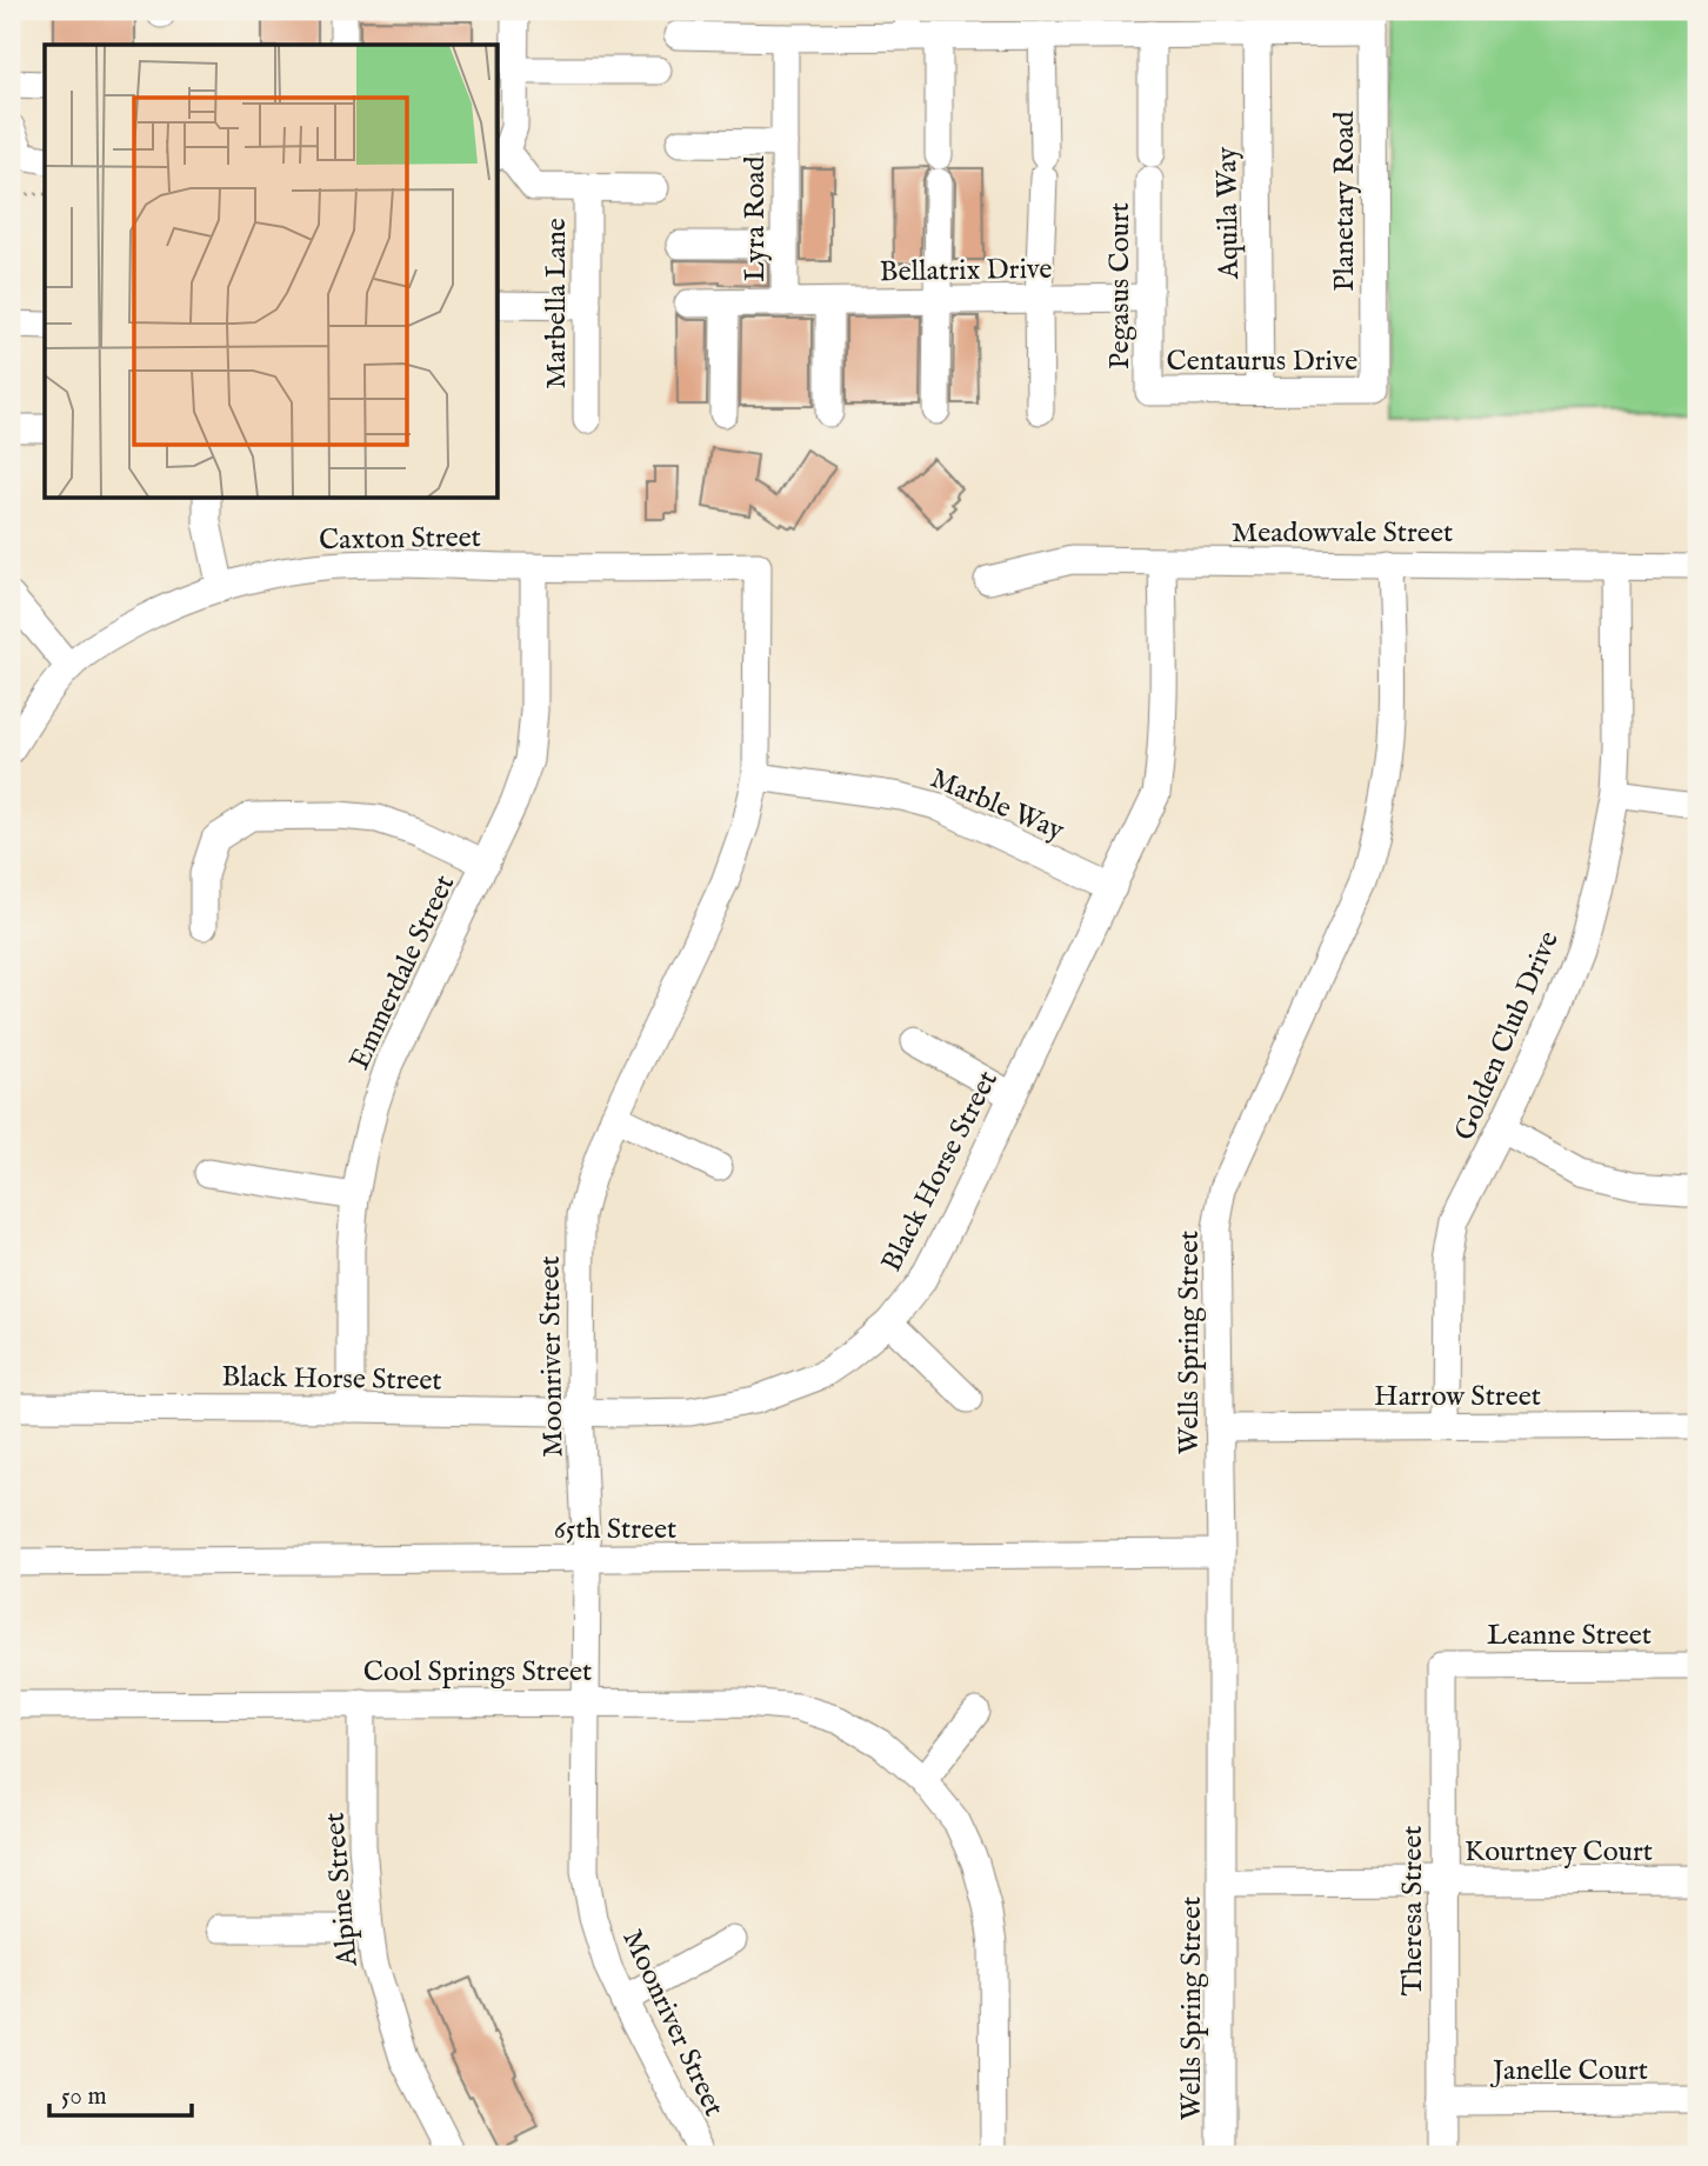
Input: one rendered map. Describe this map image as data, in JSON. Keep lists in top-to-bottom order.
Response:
{
  "streets": {
    "street": [
      "Planetary Road",
      "Aquila Way",
      "Lyra Road",
      "Bellatrix Drive",
      "Pegasus Court",
      "Marbella Lane",
      "Centaurus Drive",
      "Meadowvale Street",
      "Caxton Street",
      "Marble Way",
      "Emmerdale Street",
      "Golden Club Drive",
      "Black Horse Street",
      "Wells Spring Street",
      "Moonriver Street",
      "Harrow Street",
      "65th Street",
      "Leanne Street",
      "Cool Springs Street",
      "Kourtney Court",
      "Alpine Street",
      "Theresa Street",
      "Janelle Court"
    ]
  },
  "crossings": [
    ["Planetary Road", "Centaurus Drive"],
    ["Aquila Way", "Centaurus Drive"],
    ["Lyra Road", "Bellatrix Drive"],
    ["Bellatrix Drive", "Pegasus Court"],
    ["Pegasus Court", "Centaurus Drive"],
    ["Meadowvale Street", "Golden Club Drive"],
    ["Meadowvale Street", "Black Horse Street"],
    ["Meadowvale Street", "Wells Spring Street"],
    ["Caxton Street", "Emmerdale Street"],
    ["Caxton Street", "Moonriver Street"],
    ["Marble Way", "Black Horse Street"],
    ["Marble Way", "Moonriver Street"],
    ["Emmerdale Street", "Black Horse Street"],
    ["Golden Club Drive", "Harrow Street"],
    ["Black Horse Street", "Moonriver Street"],
    ["Wells Spring Street", "Harrow Street"],
    ["Wells Spring Street", "65th Street"],
    ["Wells Spring Street", "Kourtney Court"],
    ["Moonriver Street", "65th Street"],
    ["Moonriver Street", "Cool Springs Street"],
    ["Leanne Street", "Theresa Street"],
    ["Cool Springs Street", "Alpine Street"],
    ["Kourtney Court", "Theresa Street"],
    ["Theresa Street", "Janelle Court"]
  ],
  "scale_bar": "50 m"
}
